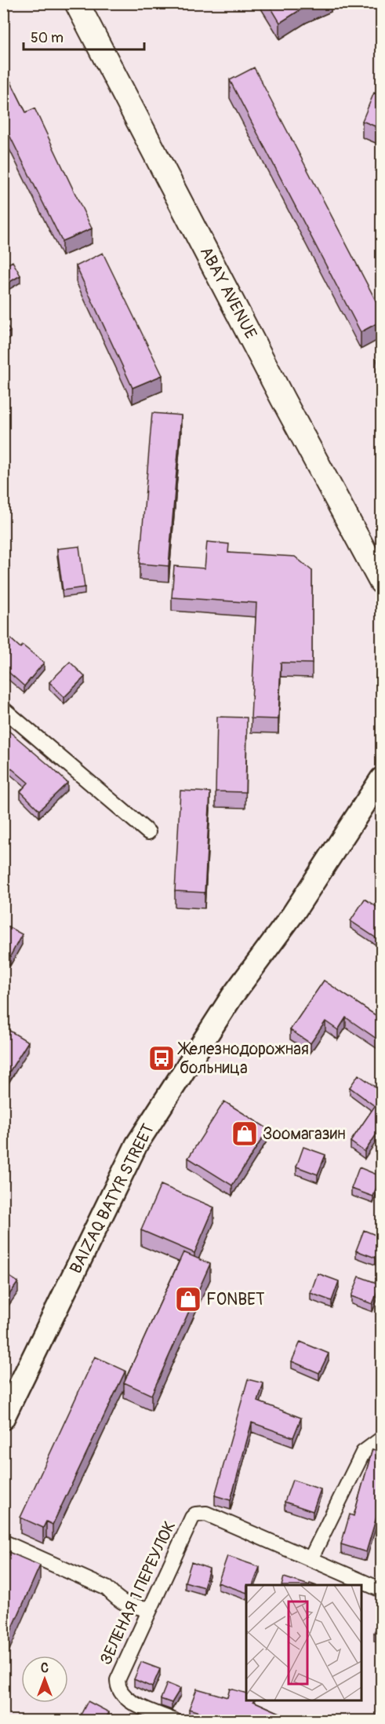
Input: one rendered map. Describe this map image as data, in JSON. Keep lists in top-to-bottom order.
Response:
{
  "streets": {
    "main road": ["ABAY AVENUE", "BAIZAQ BATYR STREET"],
    "street": ["ЗЕЛЕНАЯ 1 ПЕРЕУЛОК"]
  },
  "places": {
    "bus stop": ["Железнодорожная больница"],
    "shop": ["Зоомагазин", "FONBET"]
  },
  "scale_bar": "50 m",
  "north": "top"
}
